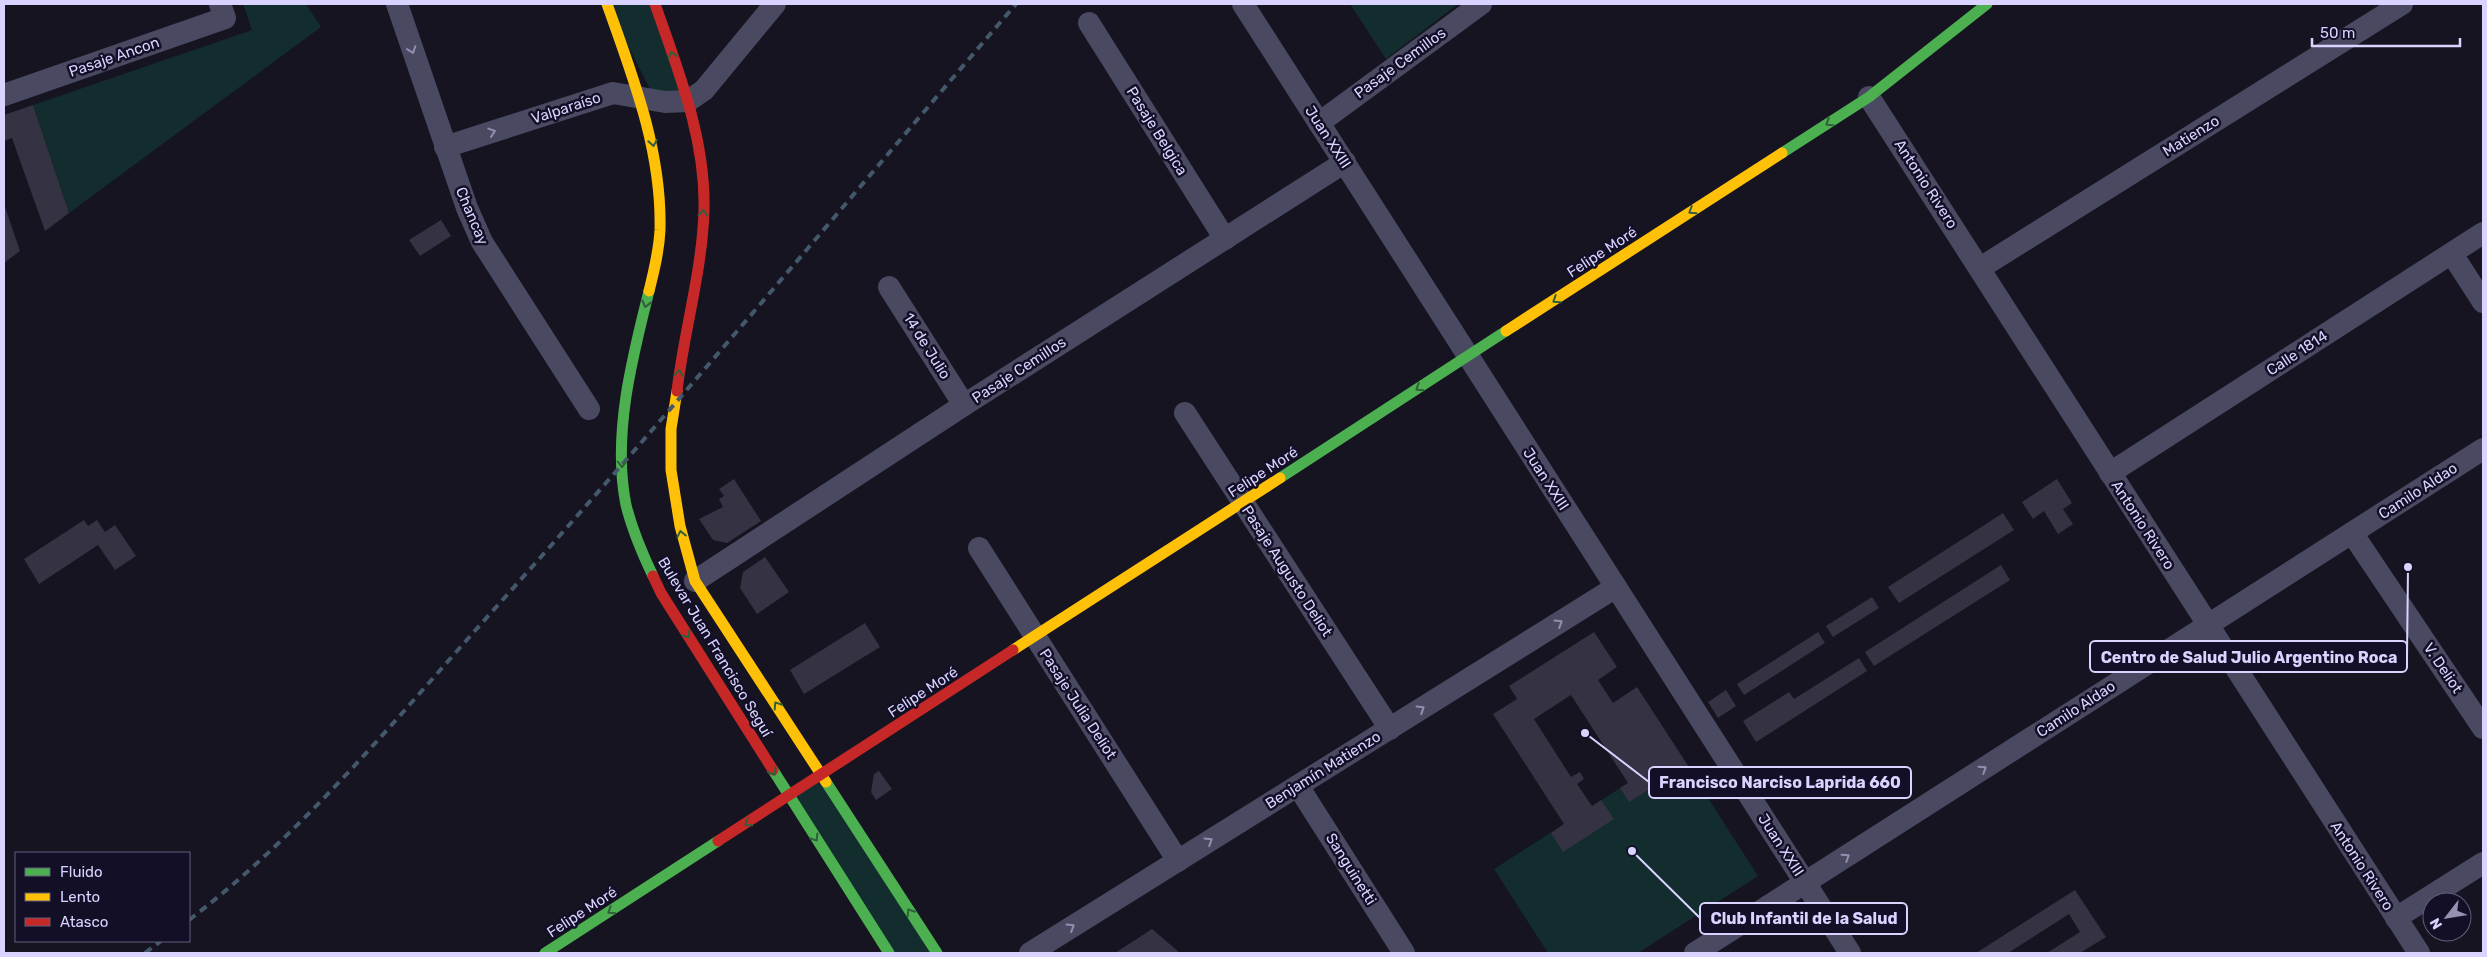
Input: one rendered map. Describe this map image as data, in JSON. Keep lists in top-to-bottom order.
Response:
{
  "streets": {
    "main road": ["Felipe Moré", "Bulevar Juan Francisco Seguí"],
    "street": [
      "Pasaje Ancon",
      "Pasaje Cemillos",
      "Valparaíso",
      "Pasaje Belgica",
      "Matienzo",
      "Juan XXIII",
      "Antonio Rivero",
      "Chancay",
      "14 de Julio",
      "Calle 1814",
      "Camilo Aldao",
      "Pasaje Augusto Deliot",
      "V. Deliot",
      "Pasaje Julia Deliot",
      "Benjamín Matienzo",
      "Sanguinetti"
    ]
  },
  "crossings": [
    ["Pasaje Cemillos", "Pasaje Belgica"],
    ["Pasaje Cemillos", "Juan XXIII"],
    ["Pasaje Cemillos", "14 de Julio"],
    ["Pasaje Cemillos", "Bulevar Juan Francisco Seguí"],
    ["Valparaíso", "Chancay"],
    ["Valparaíso", "Bulevar Juan Francisco Seguí"],
    ["Matienzo", "Antonio Rivero"],
    ["Juan XXIII", "Felipe Moré"],
    ["Juan XXIII", "Camilo Aldao"],
    ["Juan XXIII", "Benjamín Matienzo"],
    ["Antonio Rivero", "Felipe Moré"],
    ["Antonio Rivero", "Calle 1814"],
    ["Antonio Rivero", "Camilo Aldao"],
    ["Felipe Moré", "Pasaje Augusto Deliot"],
    ["Felipe Moré", "Bulevar Juan Francisco Seguí"],
    ["Felipe Moré", "Pasaje Julia Deliot"],
    ["Camilo Aldao", "V. Deliot"],
    ["Pasaje Augusto Deliot", "Benjamín Matienzo"],
    ["Pasaje Julia Deliot", "Benjamín Matienzo"],
    ["Benjamín Matienzo", "Sanguinetti"]
  ],
  "one_way": [
    "Valparaíso",
    "Felipe Moré",
    "Camilo Aldao",
    "Benjamín Matienzo"
  ],
  "places": ["Centro de Salud Julio Argentino Roca", "Francisco Narciso Laprida 660", "Club Infantil de la Salud"],
  "legend": ["Fluido", "Lento", "Atasco"],
  "scale_bar": "50 m",
  "north": "bottom left"
}
